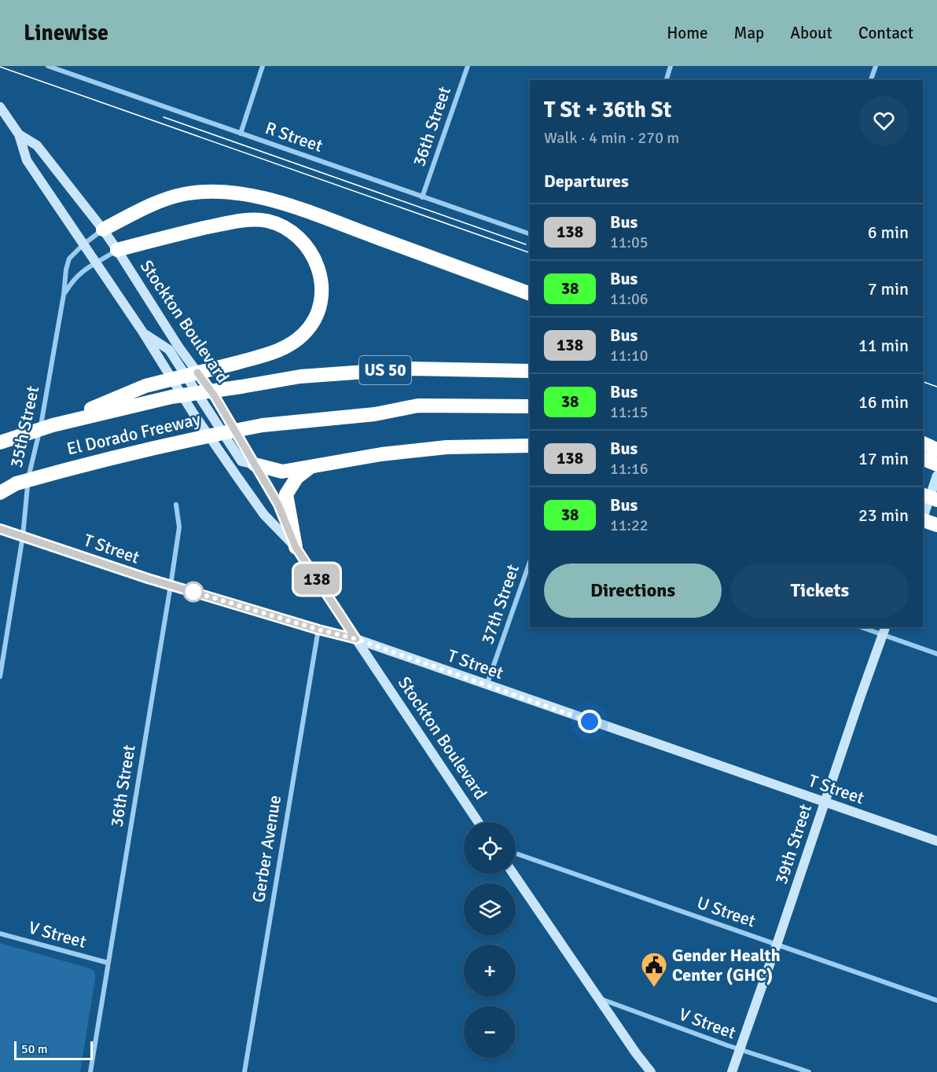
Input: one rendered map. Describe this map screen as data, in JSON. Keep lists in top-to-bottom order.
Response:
{
  "streets": {
    "highway": ["US 50", "El Dorado Freeway"],
    "main road": ["Stockton Boulevard", "T Street", "39th Street"],
    "street": [
      "36th Street",
      "R Street",
      "35th Street",
      "37th Street",
      "Gerber Avenue",
      "U Street",
      "V Street"
    ]
  },
  "crossings": [
    ["36th Street", "R Street"],
    ["36th Street", "T Street"],
    ["36th Street", "V Street"],
    ["Stockton Boulevard", "35th Street"],
    ["Stockton Boulevard", "T Street"],
    ["35th Street", "T Street"],
    ["T Street", "37th Street"],
    ["T Street", "39th Street"],
    ["T Street", "Gerber Avenue"],
    ["39th Street", "U Street"],
    ["39th Street", "V Street"]
  ],
  "places": {
    "public building": ["Gender Health Center (GHC)"]
  },
  "lines": ["bus line 138"],
  "scale_bar": "50 m",
  "page": {
    "header": "Linewise",
    "nav": [
      "Home",
      "Map",
      "About",
      "Contact"
    ],
    "on_map": "138",
    "heading": [
      ["T St + 36th St", "Walk · 4 min · 270 m"],
      "Departures"
    ],
    "list": [
      {
        "mark": "138",
        "name": "Bus",
        "note": "11:05",
        "value": "6 min"
      },
      {
        "mark": "38",
        "name": "Bus",
        "note": "11:06",
        "value": "7 min"
      },
      {
        "mark": "138",
        "name": "Bus",
        "note": "11:10",
        "value": "11 min"
      },
      {
        "mark": "38",
        "name": "Bus",
        "note": "11:15",
        "value": "16 min"
      },
      {
        "mark": "138",
        "name": "Bus",
        "note": "11:16",
        "value": "17 min"
      },
      {
        "mark": "38",
        "name": "Bus",
        "note": "11:22",
        "value": "23 min"
      }
    ],
    "buttons": ["Directions", "Tickets"],
    "map_buttons": ["+", "−"],
    "scale": "50 m"
  }
}
